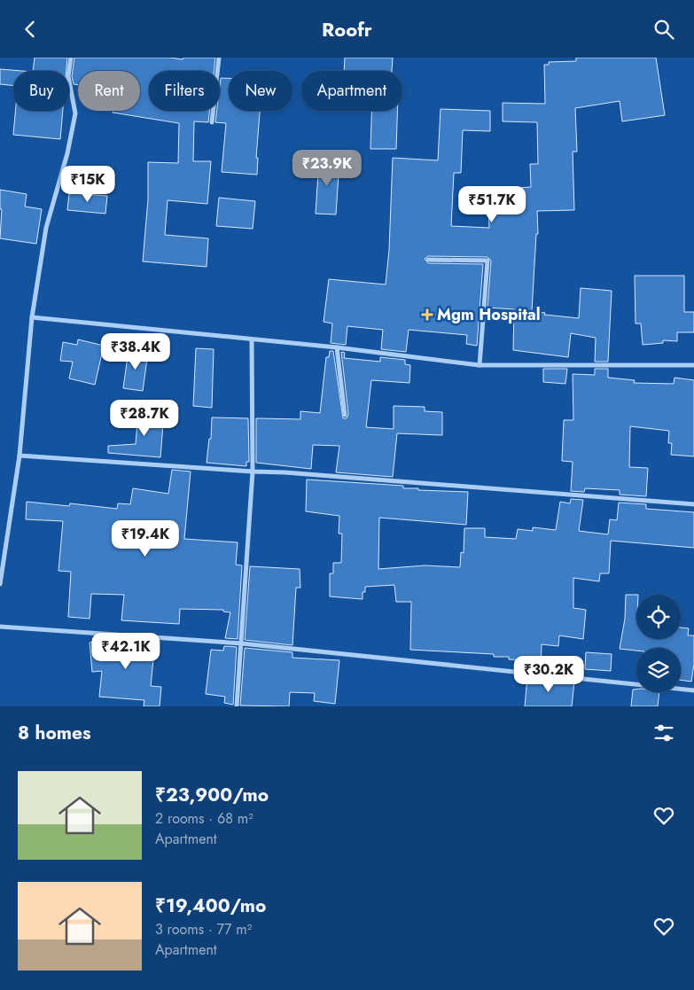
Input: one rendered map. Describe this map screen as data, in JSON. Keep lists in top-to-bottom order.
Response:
{
  "places": {
    "health": ["Mgm Hospital"]
  },
  "page": {
    "header": "Roofr",
    "chip": [
      "Buy",
      "Rent",
      "Filters",
      "New",
      "Apartment"
    ],
    "price": [
      "₹23.9K",
      "₹15K",
      "₹51.7K",
      "₹38.4K",
      "₹28.7K",
      "₹19.4K",
      "₹42.1K",
      "₹30.2K"
    ],
    "heading": "8 homes",
    "list": [
      {
        "name": "₹23,900/mo",
        "note": "2 rooms · 68 m² · Apartment"
      },
      {
        "name": "₹19,400/mo",
        "note": "3 rooms · 77 m² · Apartment"
      }
    ]
  }
}
